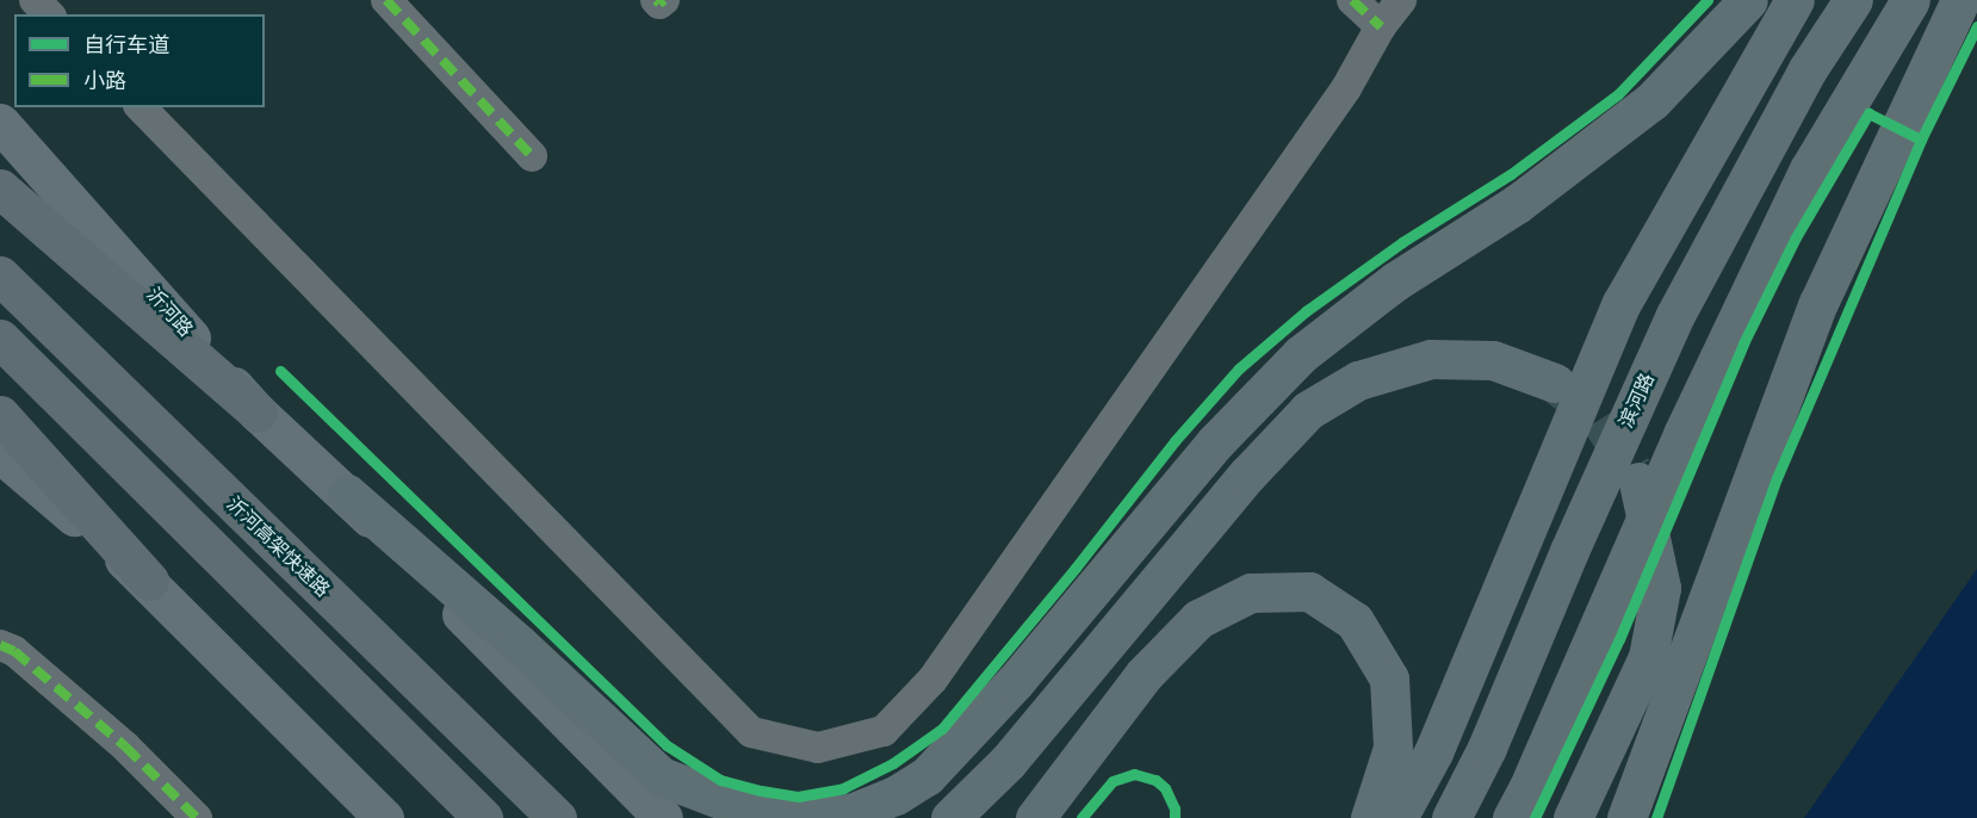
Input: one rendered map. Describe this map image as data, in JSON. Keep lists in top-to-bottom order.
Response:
{
  "streets": {
    "highway": ["沂河高架快速路"],
    "main road": ["沂河路", "滨河路"]
  },
  "legend": ["自行车道", "小路"]
}
